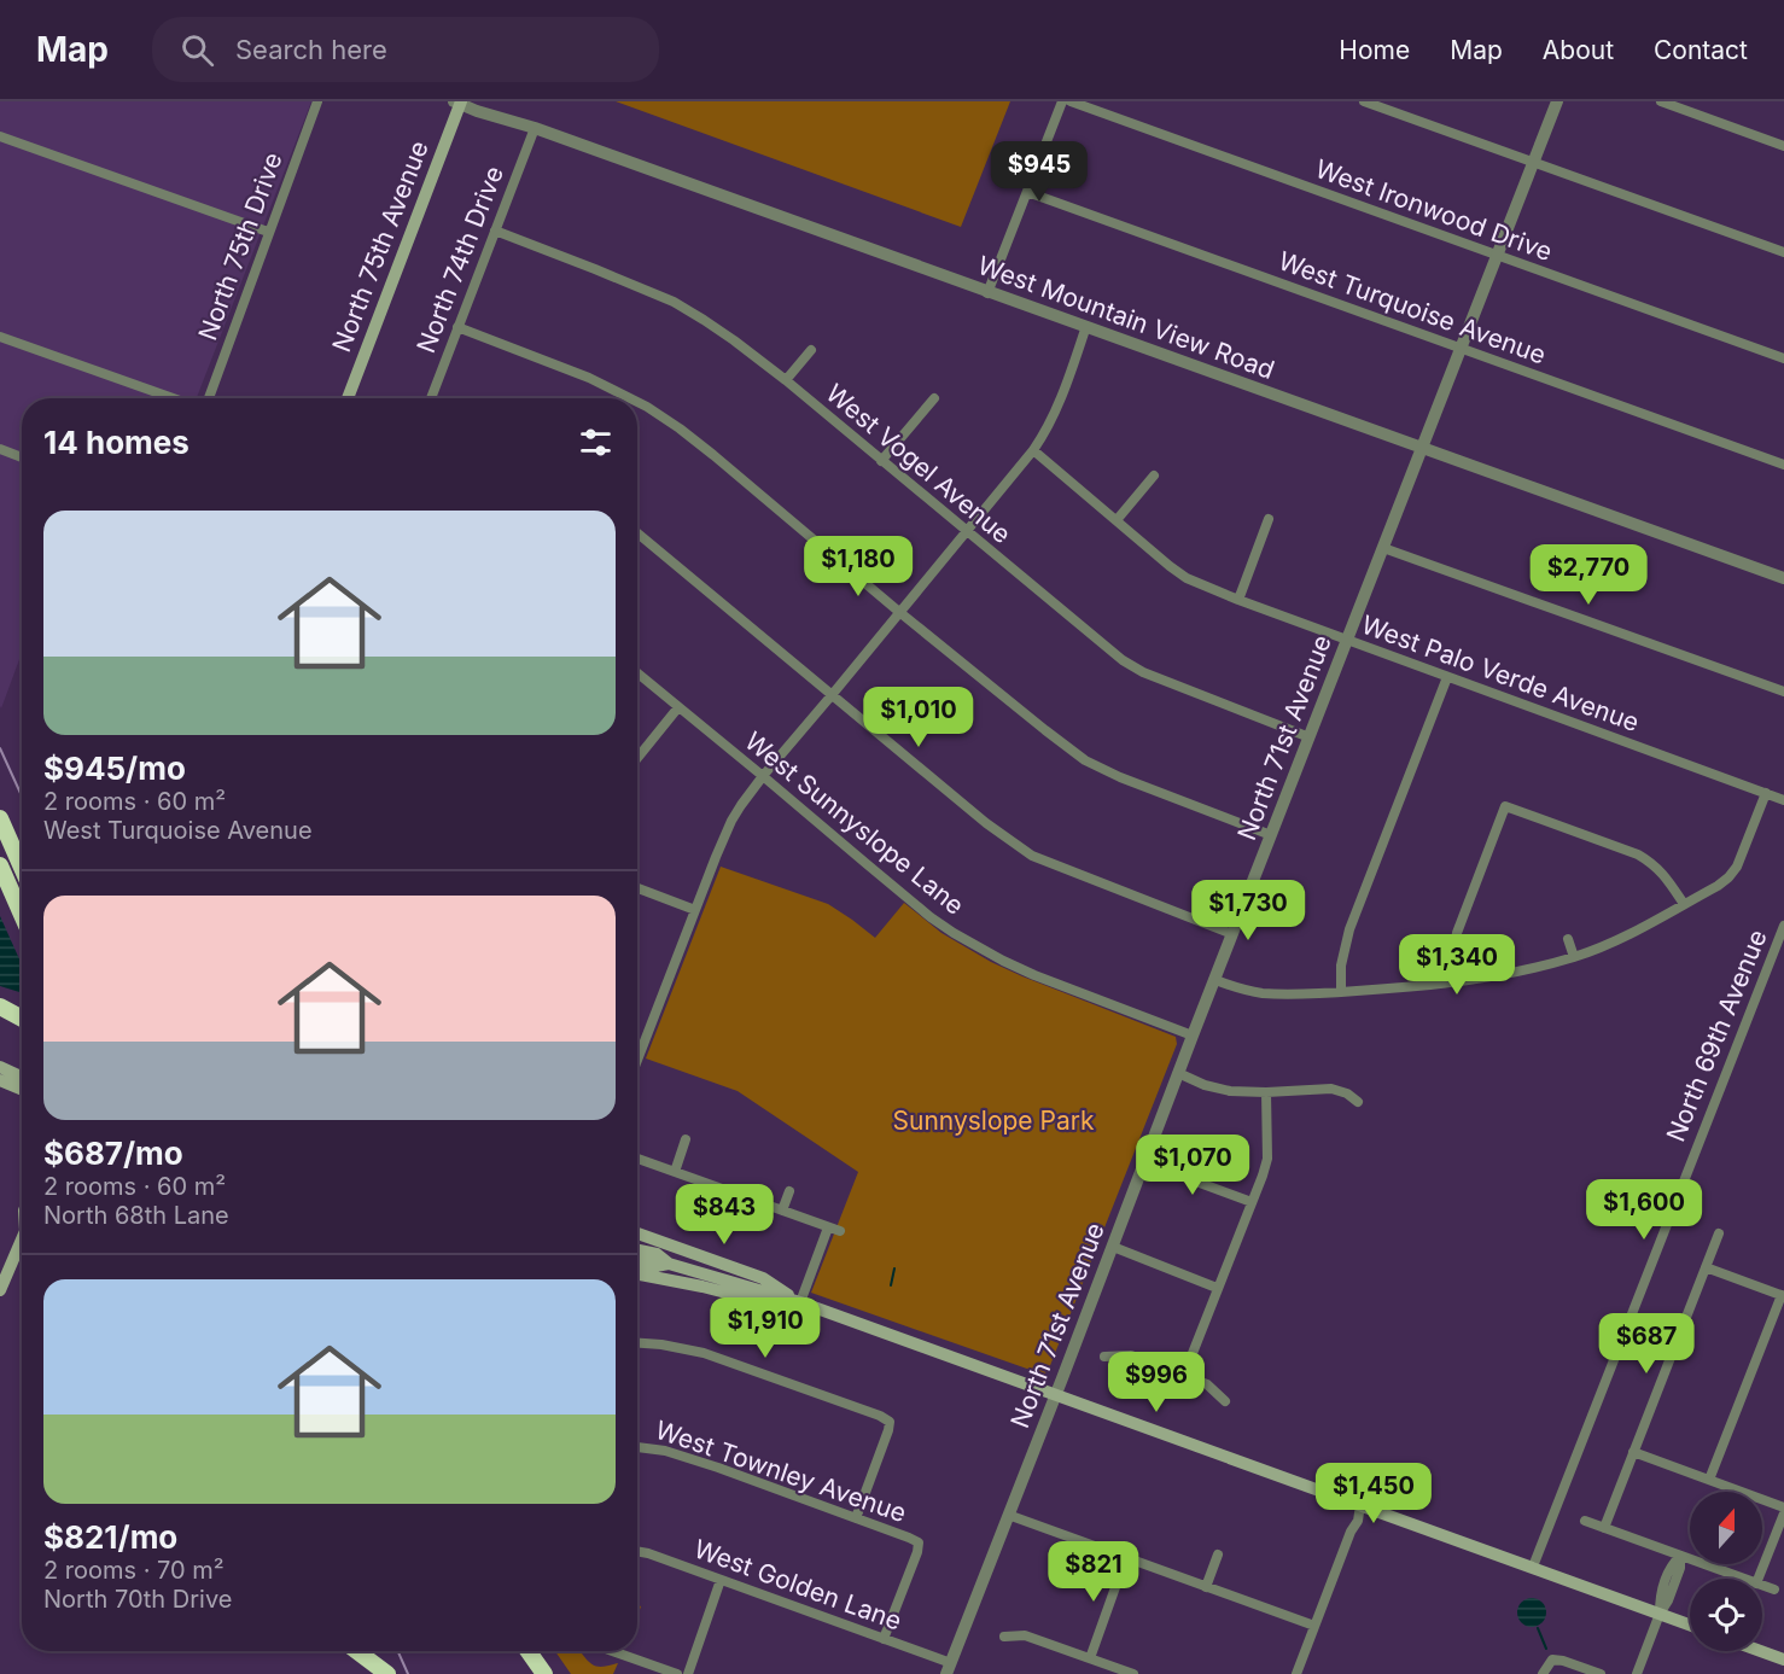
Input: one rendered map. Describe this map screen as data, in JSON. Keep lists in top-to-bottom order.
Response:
{
  "streets": {
    "main road": ["North 75th Avenue"],
    "street": [
      "West Ironwood Drive",
      "North 75th Drive",
      "North 74th Drive",
      "West Turquoise Avenue",
      "West Mountain View Road",
      "West Vogel Avenue",
      "West Palo Verde Avenue",
      "North 71st Avenue",
      "West Sunnyslope Lane",
      "North 69th Avenue",
      "West Townley Avenue",
      "West Golden Lane"
    ]
  },
  "crossings": [
    ["West Ironwood Drive", "North 71st Avenue"],
    ["North 75th Avenue", "West Mountain View Road"],
    ["North 74th Drive", "West Mountain View Road"],
    ["North 74th Drive", "West Vogel Avenue"],
    ["West Turquoise Avenue", "North 71st Avenue"],
    ["West Mountain View Road", "North 71st Avenue"],
    ["West Vogel Avenue", "North 71st Avenue"],
    ["West Palo Verde Avenue", "North 71st Avenue"],
    ["North 71st Avenue", "West Sunnyslope Lane"],
    ["North 71st Avenue", "West Golden Lane"],
    ["West Townley Avenue", "West Golden Lane"]
  ],
  "parks": ["Sunnyslope Park"],
  "north": "top",
  "page": {
    "header": "Map",
    "search": "Search here",
    "nav": [
      "Home",
      "Map",
      "About",
      "Contact"
    ],
    "price": [
      "$945",
      "$1,180",
      "$2,770",
      "$1,010",
      "$1,730",
      "$1,340",
      "$1,070",
      "$1,600",
      "$843",
      "$1,910",
      "$687",
      "$996",
      "$1,450",
      "$821"
    ],
    "heading": "14 homes",
    "list": [
      {
        "name": "$945/mo",
        "note": "2 rooms · 60 m² · West Turquoise Avenue"
      },
      {
        "name": "$687/mo",
        "note": "2 rooms · 60 m² · North 68th Lane"
      },
      {
        "name": "$821/mo",
        "note": "2 rooms · 70 m² · North 70th Drive"
      }
    ]
  }
}
